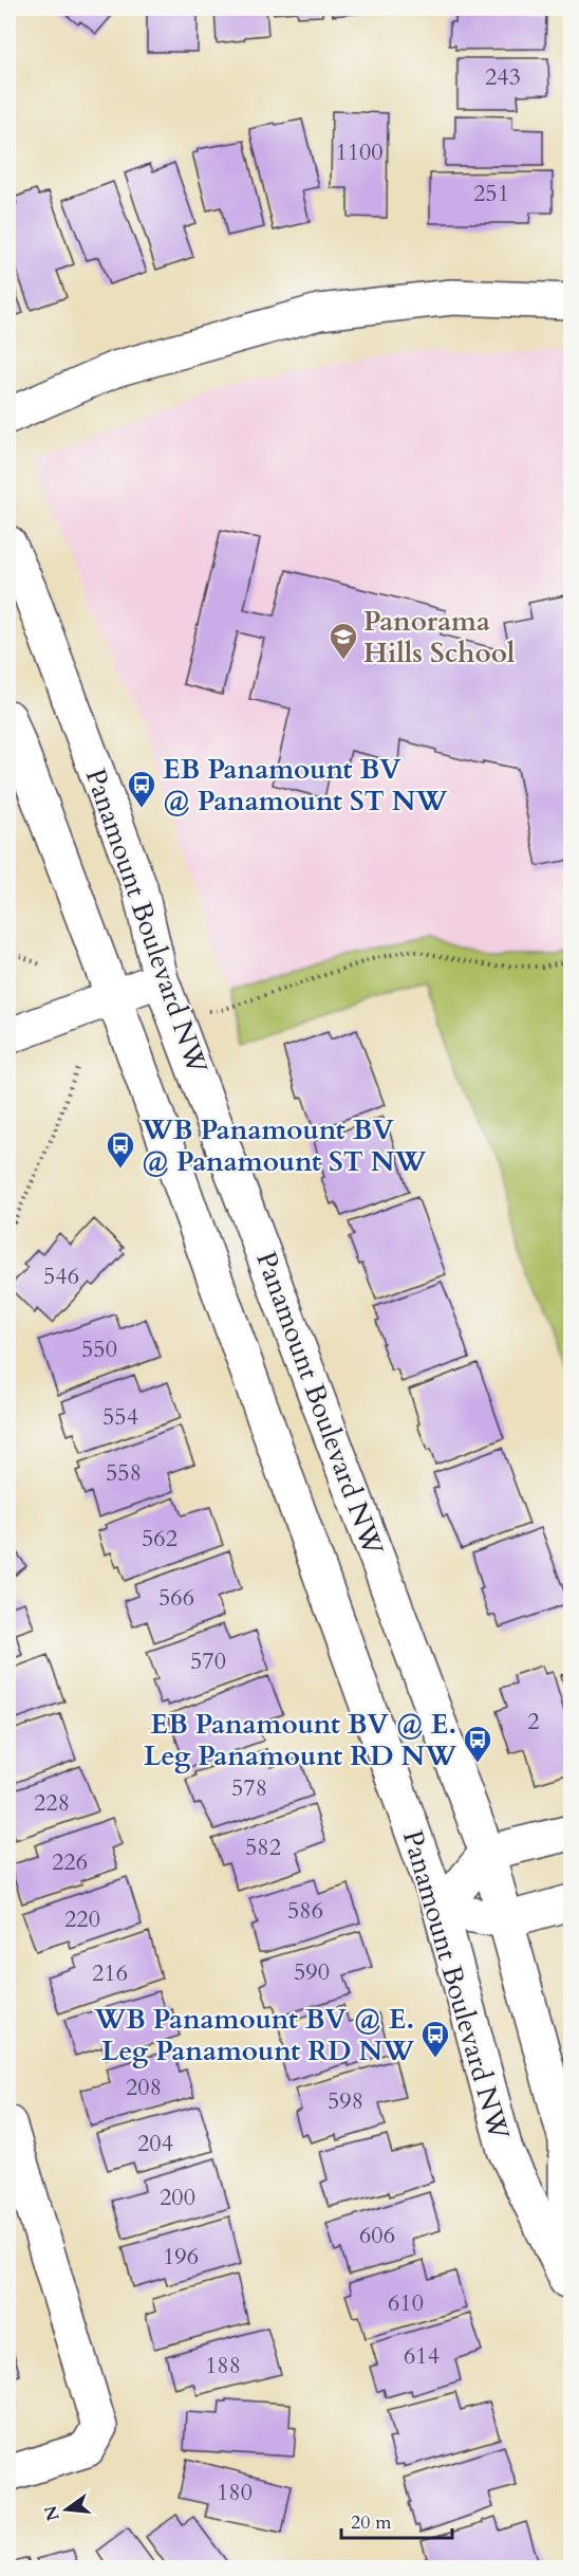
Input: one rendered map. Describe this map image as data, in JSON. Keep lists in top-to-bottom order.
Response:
{
  "streets": {
    "street": ["Panamount Boulevard NW"]
  },
  "places": {
    "school or university": ["Panorama Hills School"],
    "bus stop": [
      "EB Panamount BV @ Panamount ST NW",
      "WB Panamount BV @ Panamount ST NW",
      "EB Panamount BV @ E. Leg Panamount RD NW",
      "WB Panamount BV @ E. Leg Panamount RD NW"
    ]
  },
  "house_numbers": [
    "243",
    "1100",
    "251",
    "546",
    "550",
    "554",
    "558",
    "562",
    "566",
    "570",
    "2",
    "578",
    "228",
    "582",
    "226",
    "586",
    "220",
    "590",
    "216",
    "208",
    "598",
    "204",
    "200",
    "606",
    "196",
    "610",
    "614",
    "188",
    "180"
  ],
  "scale_bar": "20 m",
  "north": "left"
}
